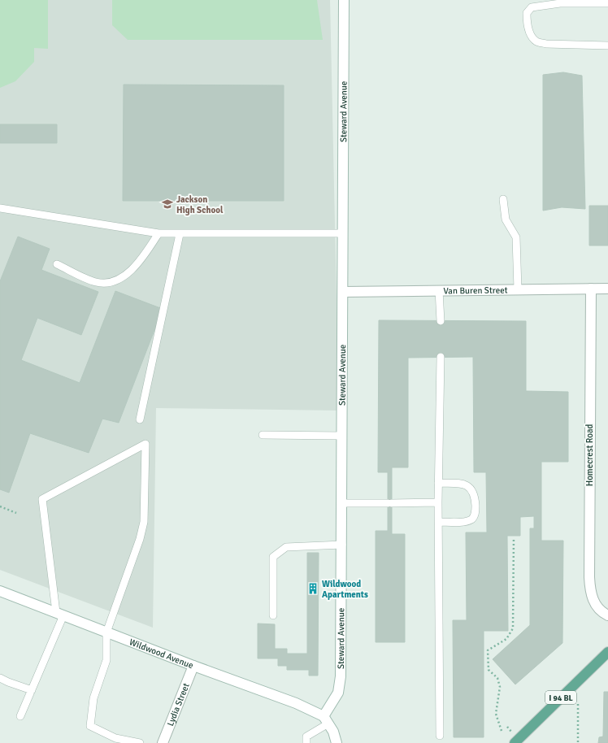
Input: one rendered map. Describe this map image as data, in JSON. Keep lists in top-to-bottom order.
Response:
{
  "streets": {
    "main road": ["I 94 BL"],
    "street": [
      "Steward Avenue",
      "Van Buren Street",
      "Homecrest Road",
      "Wildwood Avenue",
      "Lydia Street"
    ]
  },
  "crossings": [
    ["Steward Avenue", "Van Buren Street"],
    ["Steward Avenue", "Wildwood Avenue"],
    ["Van Buren Street", "Homecrest Road"],
    ["Wildwood Avenue", "Lydia Street"]
  ],
  "places": {
    "school or university": ["Jackson High School"],
    "building": ["Wildwood Apartments"]
  }
}
